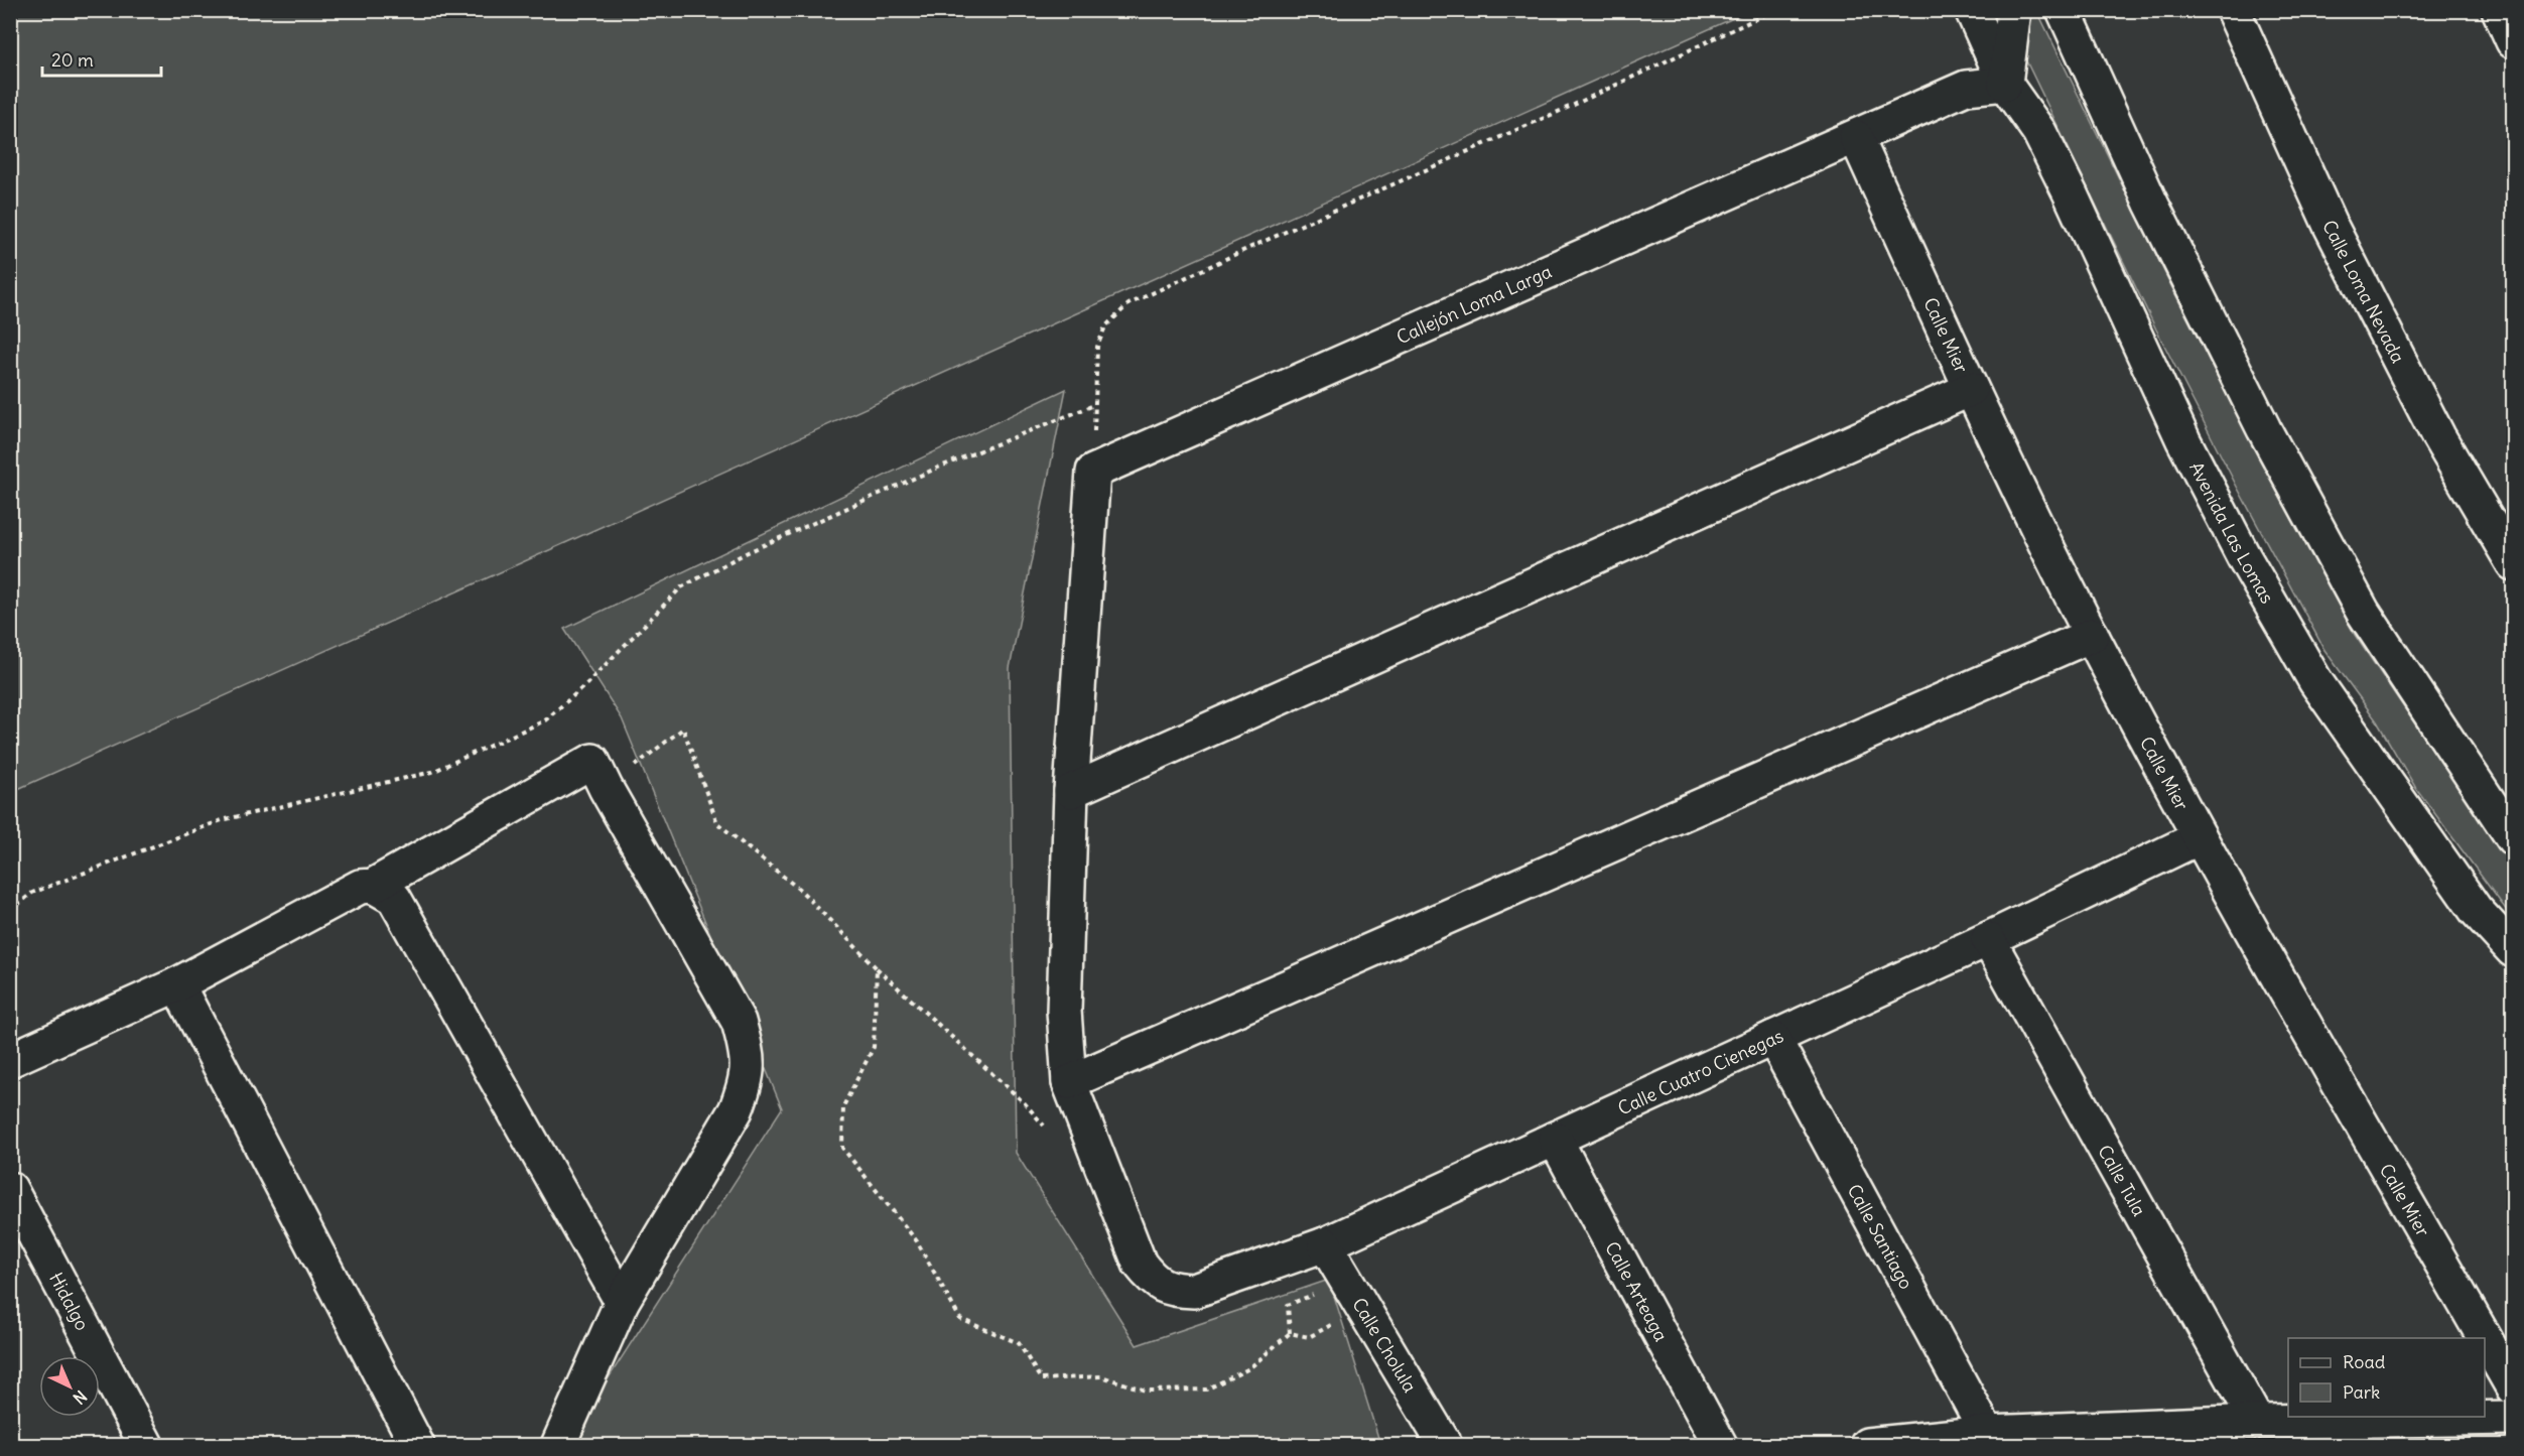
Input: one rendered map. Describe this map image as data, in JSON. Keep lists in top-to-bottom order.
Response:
{
  "streets": {
    "street": [
      "Calle Loma Nevada",
      "Callejón Loma Larga",
      "Calle Mier",
      "Avenida Las Lomas",
      "Calle Cuatro Cienegas",
      "Calle Tula",
      "Calle Santiago",
      "Calle Arteaga",
      "Hidalgo",
      "Calle Cholula"
    ]
  },
  "crossings": [
    ["Callejón Loma Larga", "Calle Mier"],
    ["Callejón Loma Larga", "Avenida Las Lomas"],
    ["Calle Mier", "Calle Cuatro Cienegas"],
    ["Calle Cuatro Cienegas", "Calle Tula"],
    ["Calle Cuatro Cienegas", "Calle Santiago"],
    ["Calle Cuatro Cienegas", "Calle Arteaga"],
    ["Calle Cuatro Cienegas", "Calle Cholula"]
  ],
  "legend": ["Road", "Park"],
  "scale_bar": "20 m",
  "north": "bottom right"
}
